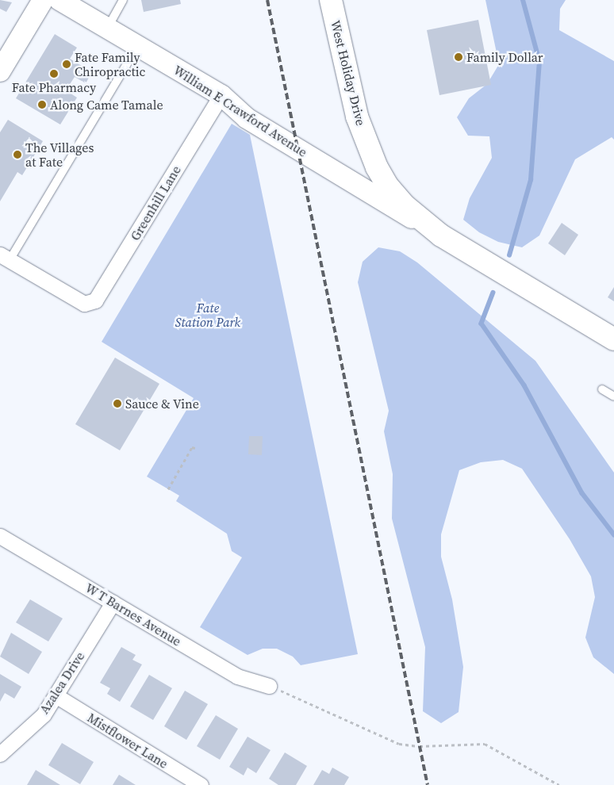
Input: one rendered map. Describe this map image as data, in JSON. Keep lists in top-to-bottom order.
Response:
{
  "streets": {
    "main road": ["West Holiday Drive", "William E Crawford Avenue"],
    "street": [
      "Greenhill Lane",
      "W T Barnes Avenue",
      "Azalea Drive",
      "Mistflower Lane"
    ]
  },
  "crossings": [
    ["West Holiday Drive", "William E Crawford Avenue"],
    ["William E Crawford Avenue", "Greenhill Lane"],
    ["W T Barnes Avenue", "Azalea Drive"],
    ["Azalea Drive", "Mistflower Lane"]
  ],
  "parks": ["Fate Station Park"],
  "places": [
    "Family Dollar",
    "Fate Family Chiropractic",
    "Fate Pharmacy",
    "Along Came Tamale",
    "The Villages at Fate",
    "Sauce & Vine"
  ]
}
